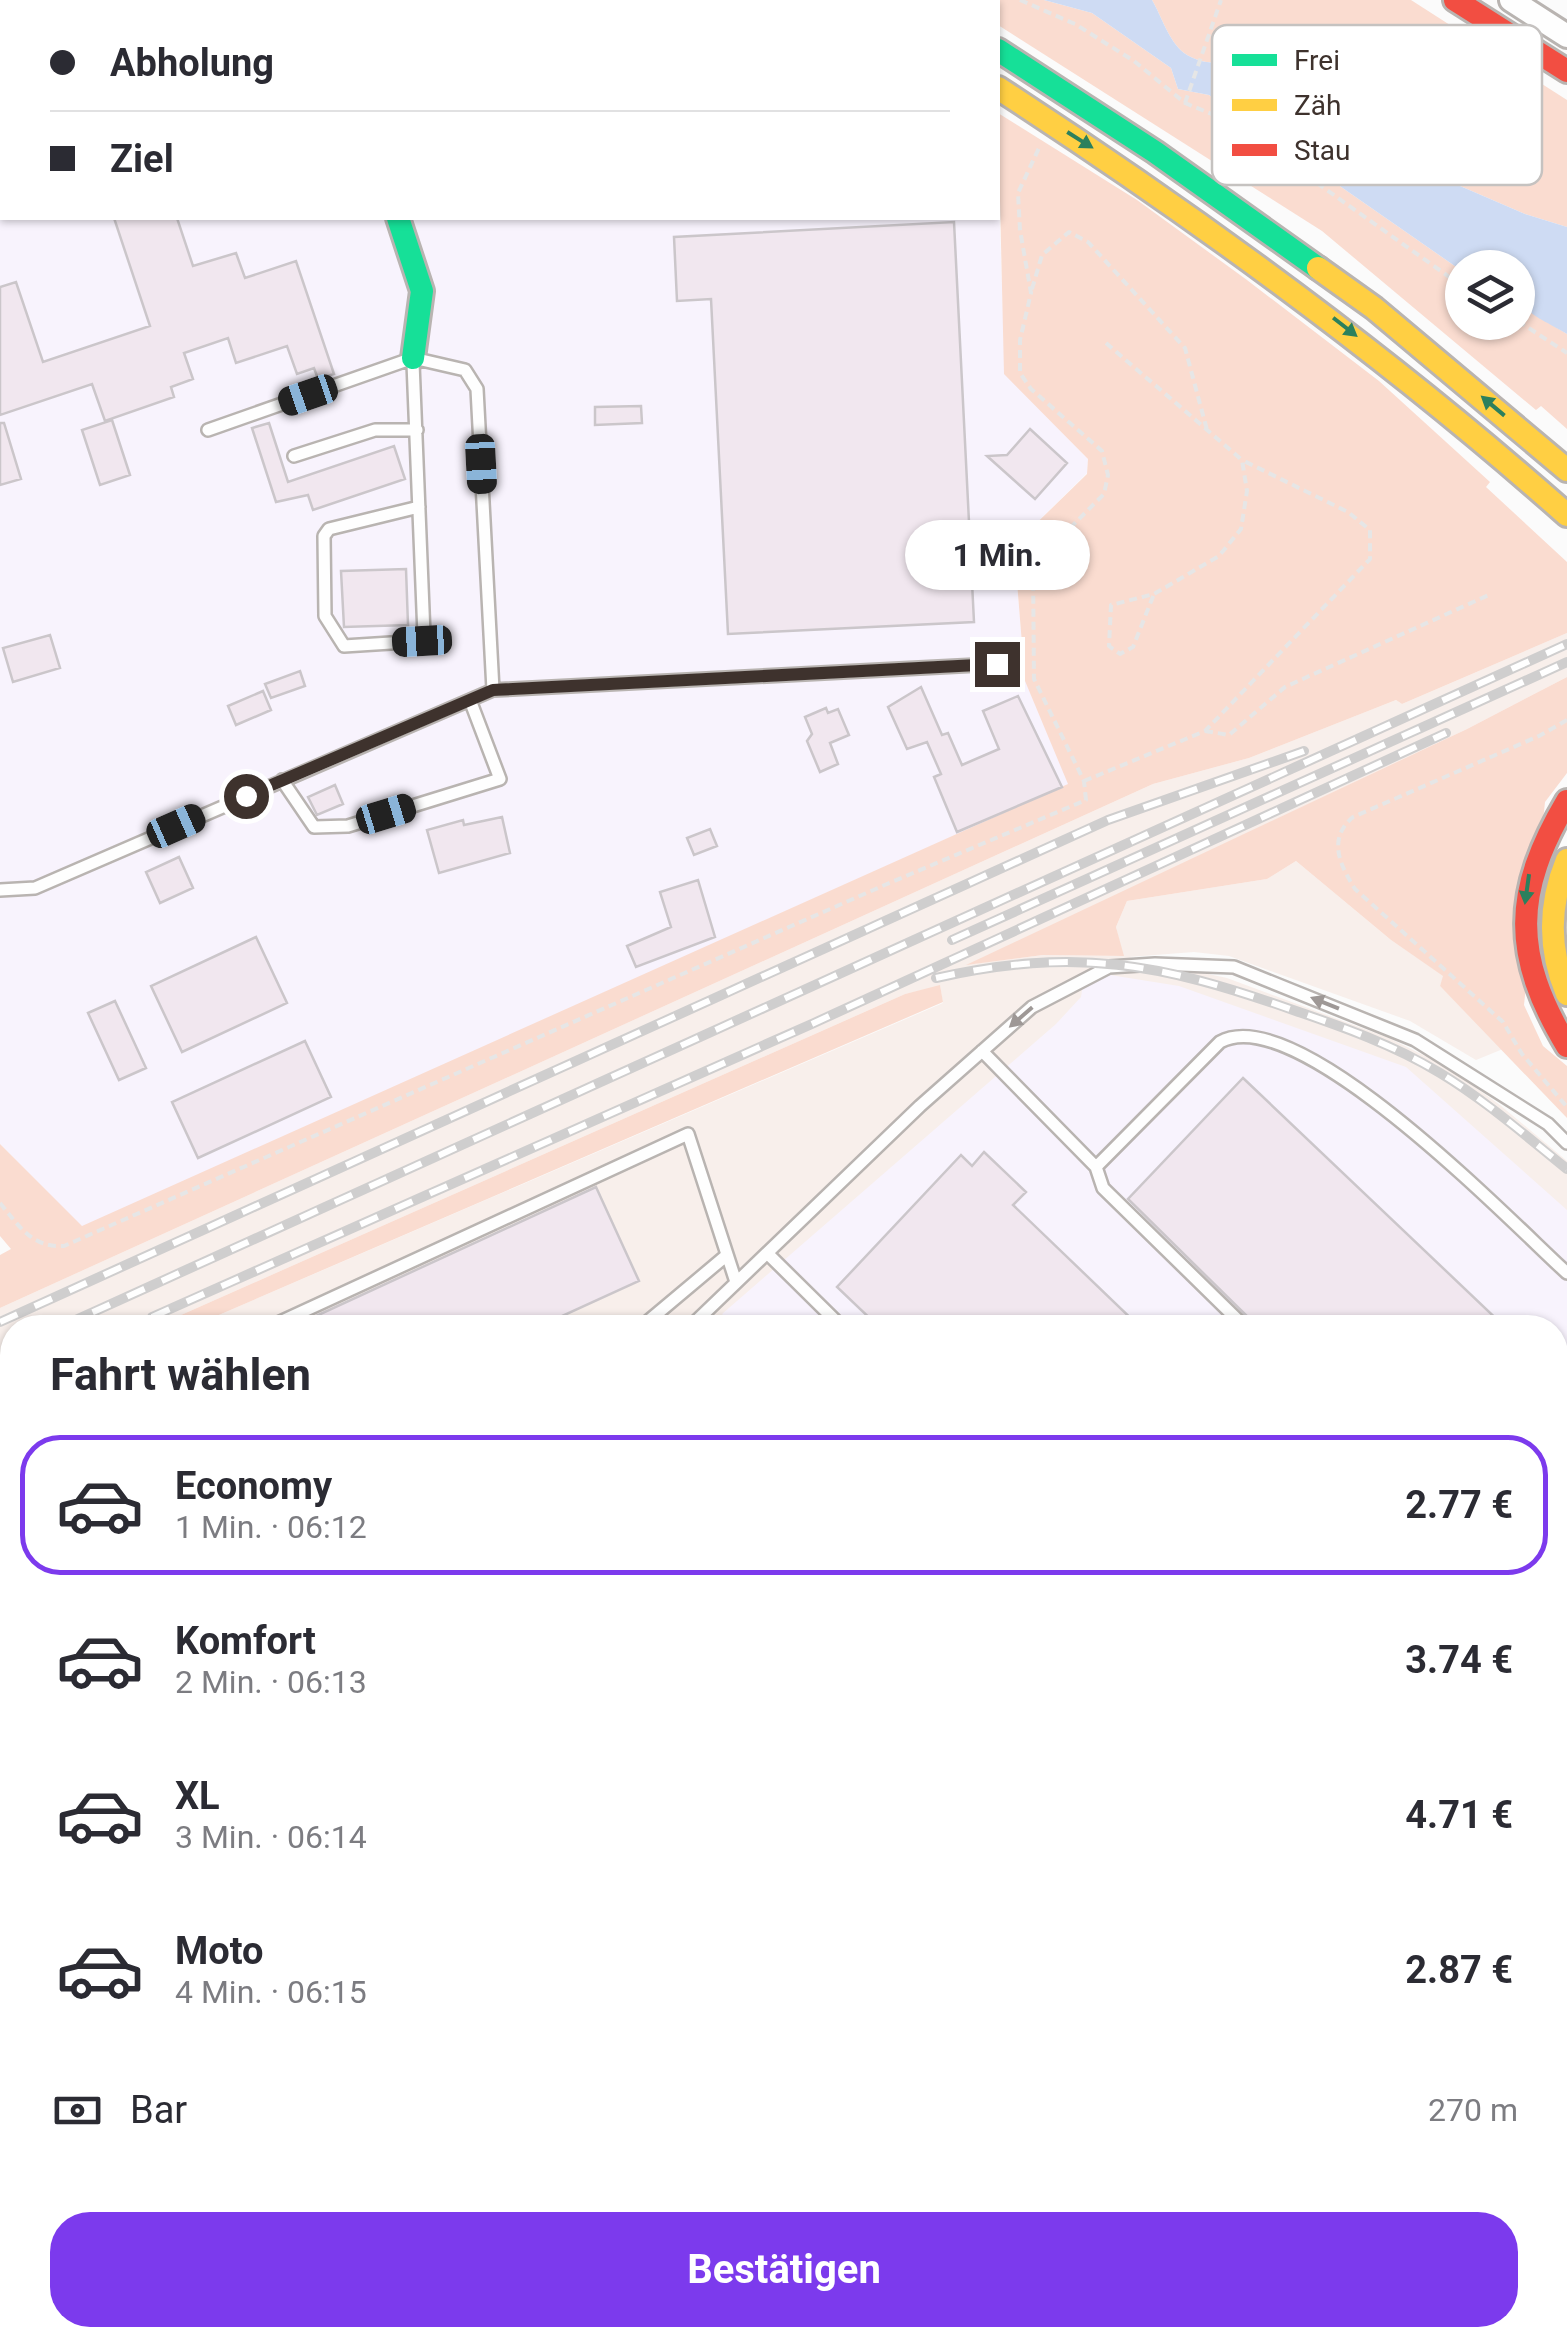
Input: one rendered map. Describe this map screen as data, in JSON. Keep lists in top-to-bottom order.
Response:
{
  "legend": ["Frei", "Zäh", "Stau"],
  "page": {
    "banner": ["Abholung", "Ziel"],
    "bubble": "1 Min.",
    "heading": "Fahrt wählen",
    "list": [
      {
        "name": "Economy",
        "note": "1 Min. · 06:12",
        "value": "2.77 €"
      },
      {
        "name": "Komfort",
        "note": "2 Min. · 06:13",
        "value": "3.74 €"
      },
      {
        "name": "XL",
        "note": "3 Min. · 06:14",
        "value": "4.71 €"
      },
      {
        "name": "Moto",
        "note": "4 Min. · 06:15",
        "value": "2.87 €"
      }
    ],
    "pay": ["Bar", "270 m"],
    "buttons": "Bestätigen"
  }
}
